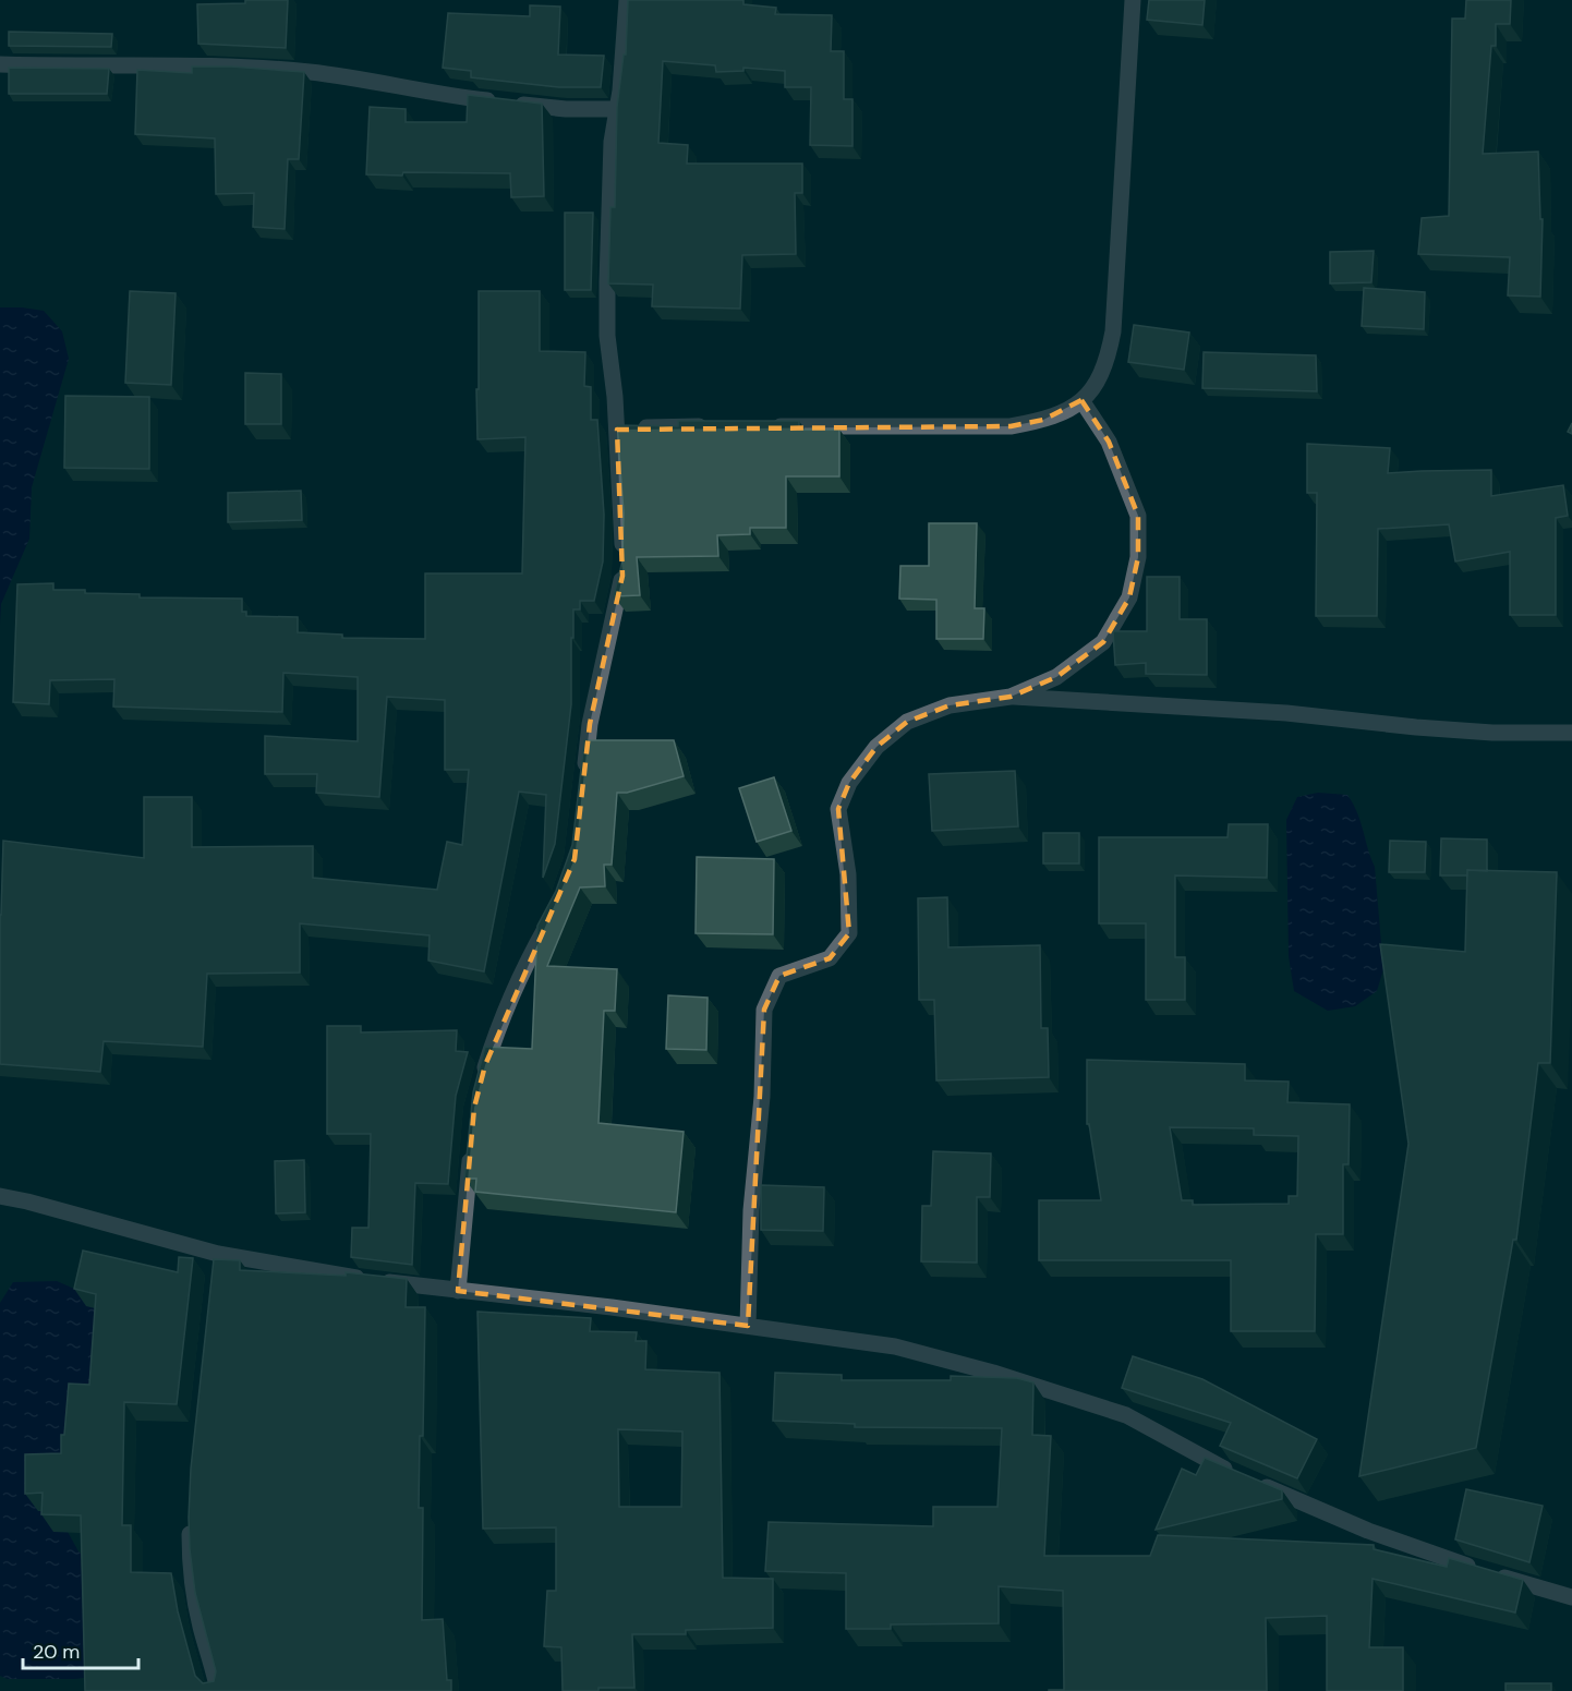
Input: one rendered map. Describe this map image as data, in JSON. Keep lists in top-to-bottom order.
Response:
{
  "scale_bar": "20 m"
}
